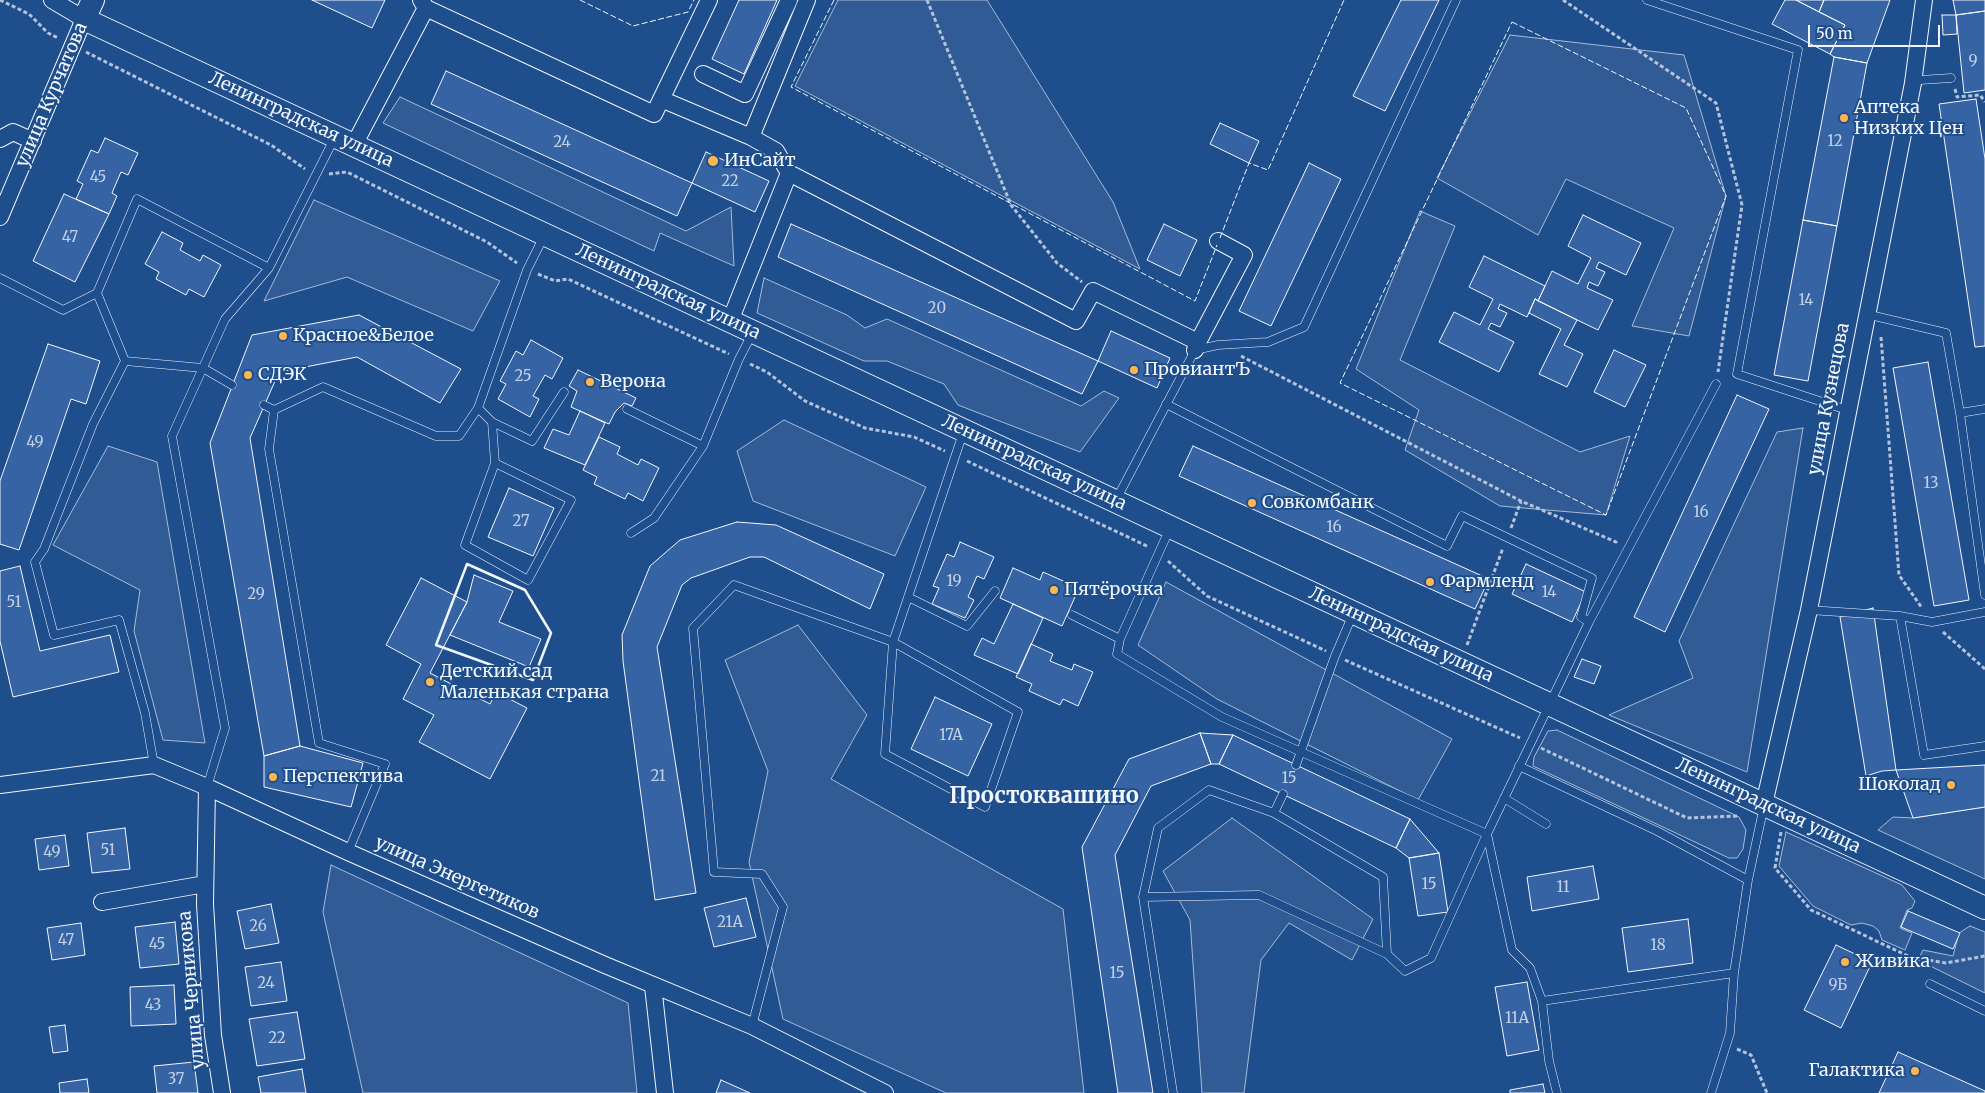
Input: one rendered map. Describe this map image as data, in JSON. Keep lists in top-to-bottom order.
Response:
{
  "streets": {
    "main road": ["Ленинградская улица"],
    "street": [
      "улица Курчатова",
      "улица Кузнецова",
      "улица Энергетиков",
      "улица Черникова"
    ]
  },
  "crossings": [
    ["улица Курчатова", "Ленинградская улица"],
    ["Ленинградская улица", "улица Кузнецова"],
    ["улица Энергетиков", "улица Черникова"]
  ],
  "districts": ["Простоквашино"],
  "places": [
    "Аптека Низких Цен",
    "ИнСайт",
    "Красное&Белое",
    "ПровиантЪ",
    "СДЭК",
    "Верона",
    "Совкомбанк",
    "Фармленд",
    "Пятёрочка",
    "Детский сад Маленькая страна",
    "Перспектива",
    "Шоколад",
    "Живика",
    "Галактика"
  ],
  "house_numbers": [
    "9",
    "12",
    "24",
    "45",
    "22",
    "47",
    "14",
    "20",
    "25",
    "49",
    "13",
    "16",
    "27",
    "16",
    "19",
    "14",
    "29",
    "51",
    "17А",
    "21",
    "15",
    "51",
    "49",
    "15",
    "11",
    "21А",
    "26",
    "47",
    "45",
    "18",
    "15",
    "24",
    "9Б",
    "43",
    "11А",
    "22",
    "37"
  ],
  "scale_bar": "50 m"
}
